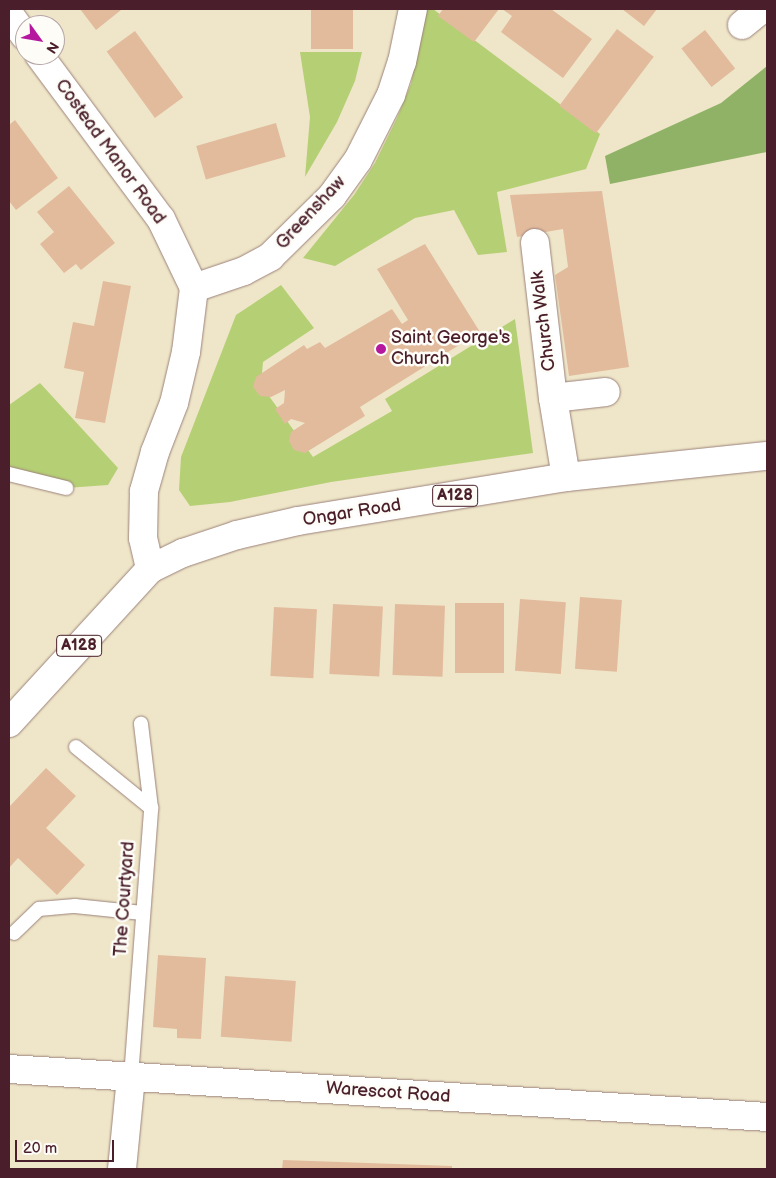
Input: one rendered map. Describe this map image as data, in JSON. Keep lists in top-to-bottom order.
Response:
{
  "streets": {
    "street": [
      "Costead Manor Road",
      "Greenshaw",
      "Church Walk",
      "A128",
      "Ongar Road",
      "Warescot Road"
    ],
    "lane": ["The Courtyard"]
  },
  "crossings": [
    ["Costead Manor Road", "Greenshaw"],
    ["Church Walk", "Ongar Road"],
    ["The Courtyard", "Warescot Road"]
  ],
  "places": ["Saint George's Church"],
  "scale_bar": "20 m",
  "north": "bottom right"
}
